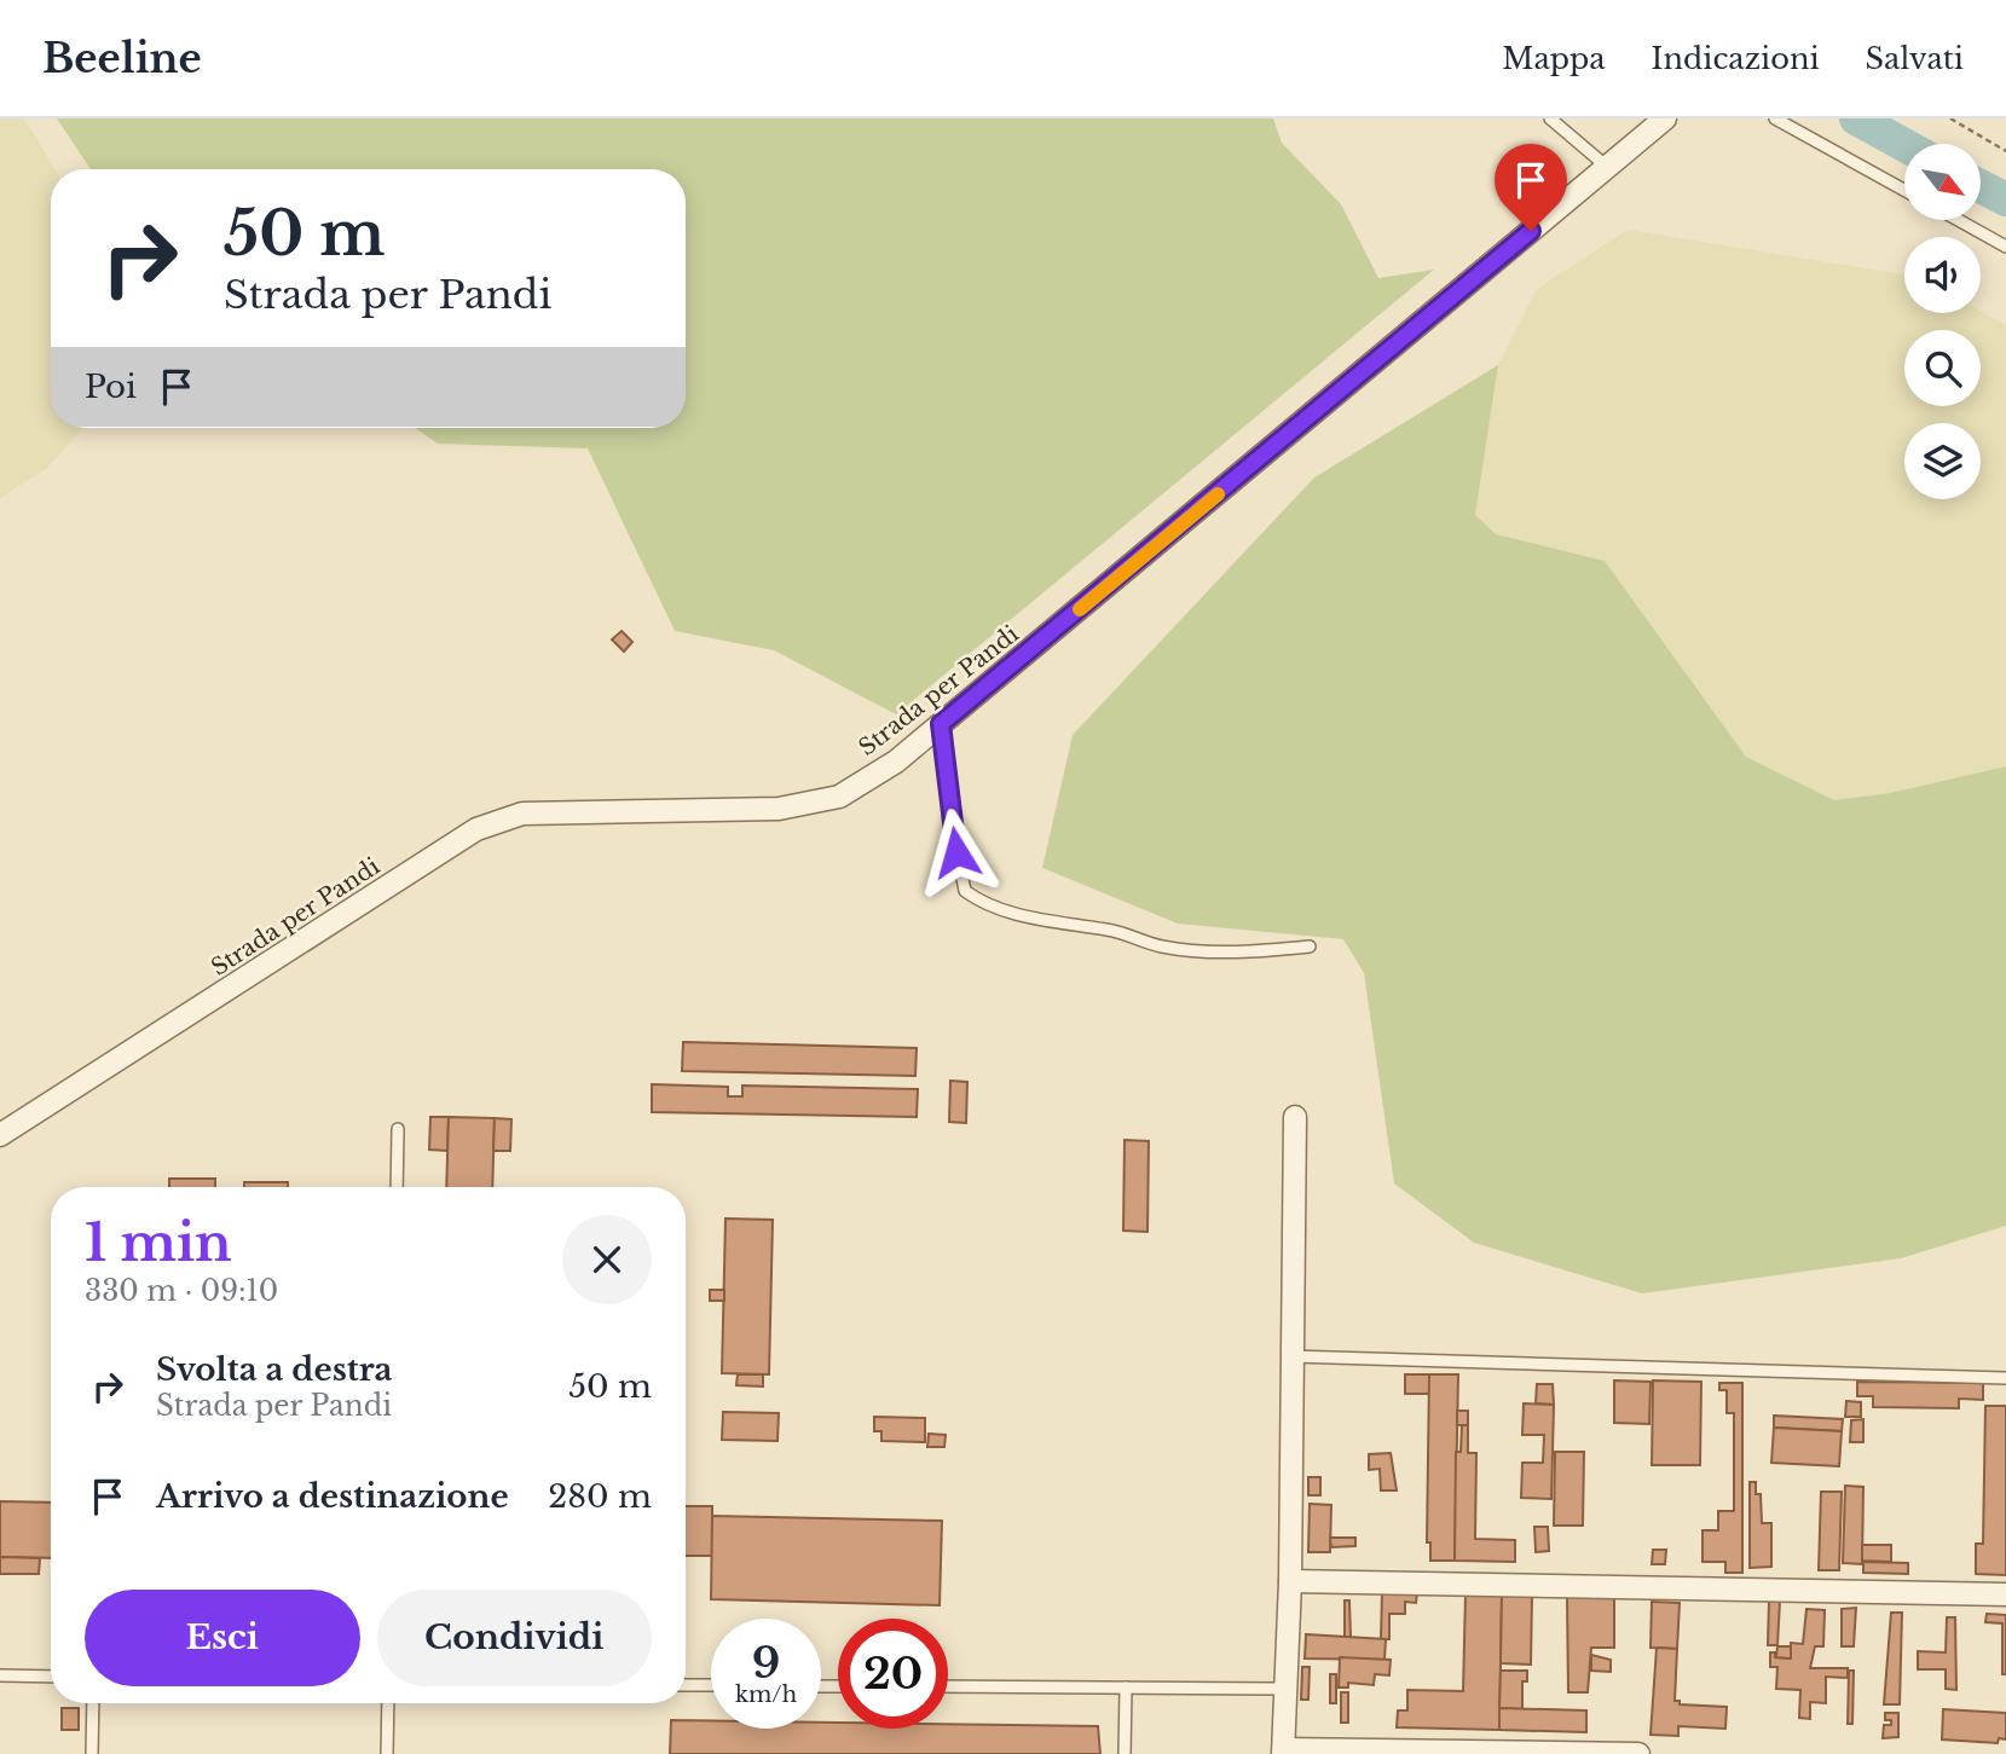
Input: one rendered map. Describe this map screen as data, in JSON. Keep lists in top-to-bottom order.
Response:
{
  "streets": {
    "street": ["Strada per Pandi"]
  },
  "north": "bottom right",
  "page": {
    "header": "Beeline",
    "nav": ["Mappa", "Indicazioni", "Salvati"],
    "turn": ["50 m", "Strada per Pandi"],
    "then": "Poi",
    "heading": ["1 min", "330 m · 09:10"],
    "list": [
      {
        "name": "Svolta a destra",
        "note": "Strada per Pandi",
        "value": "50 m"
      },
      {
        "name": "Arrivo a destinazione",
        "value": "280 m"
      }
    ],
    "buttons": ["Esci", "Condividi"],
    "speed": "9 km/h",
    "limit": "20"
  }
}
